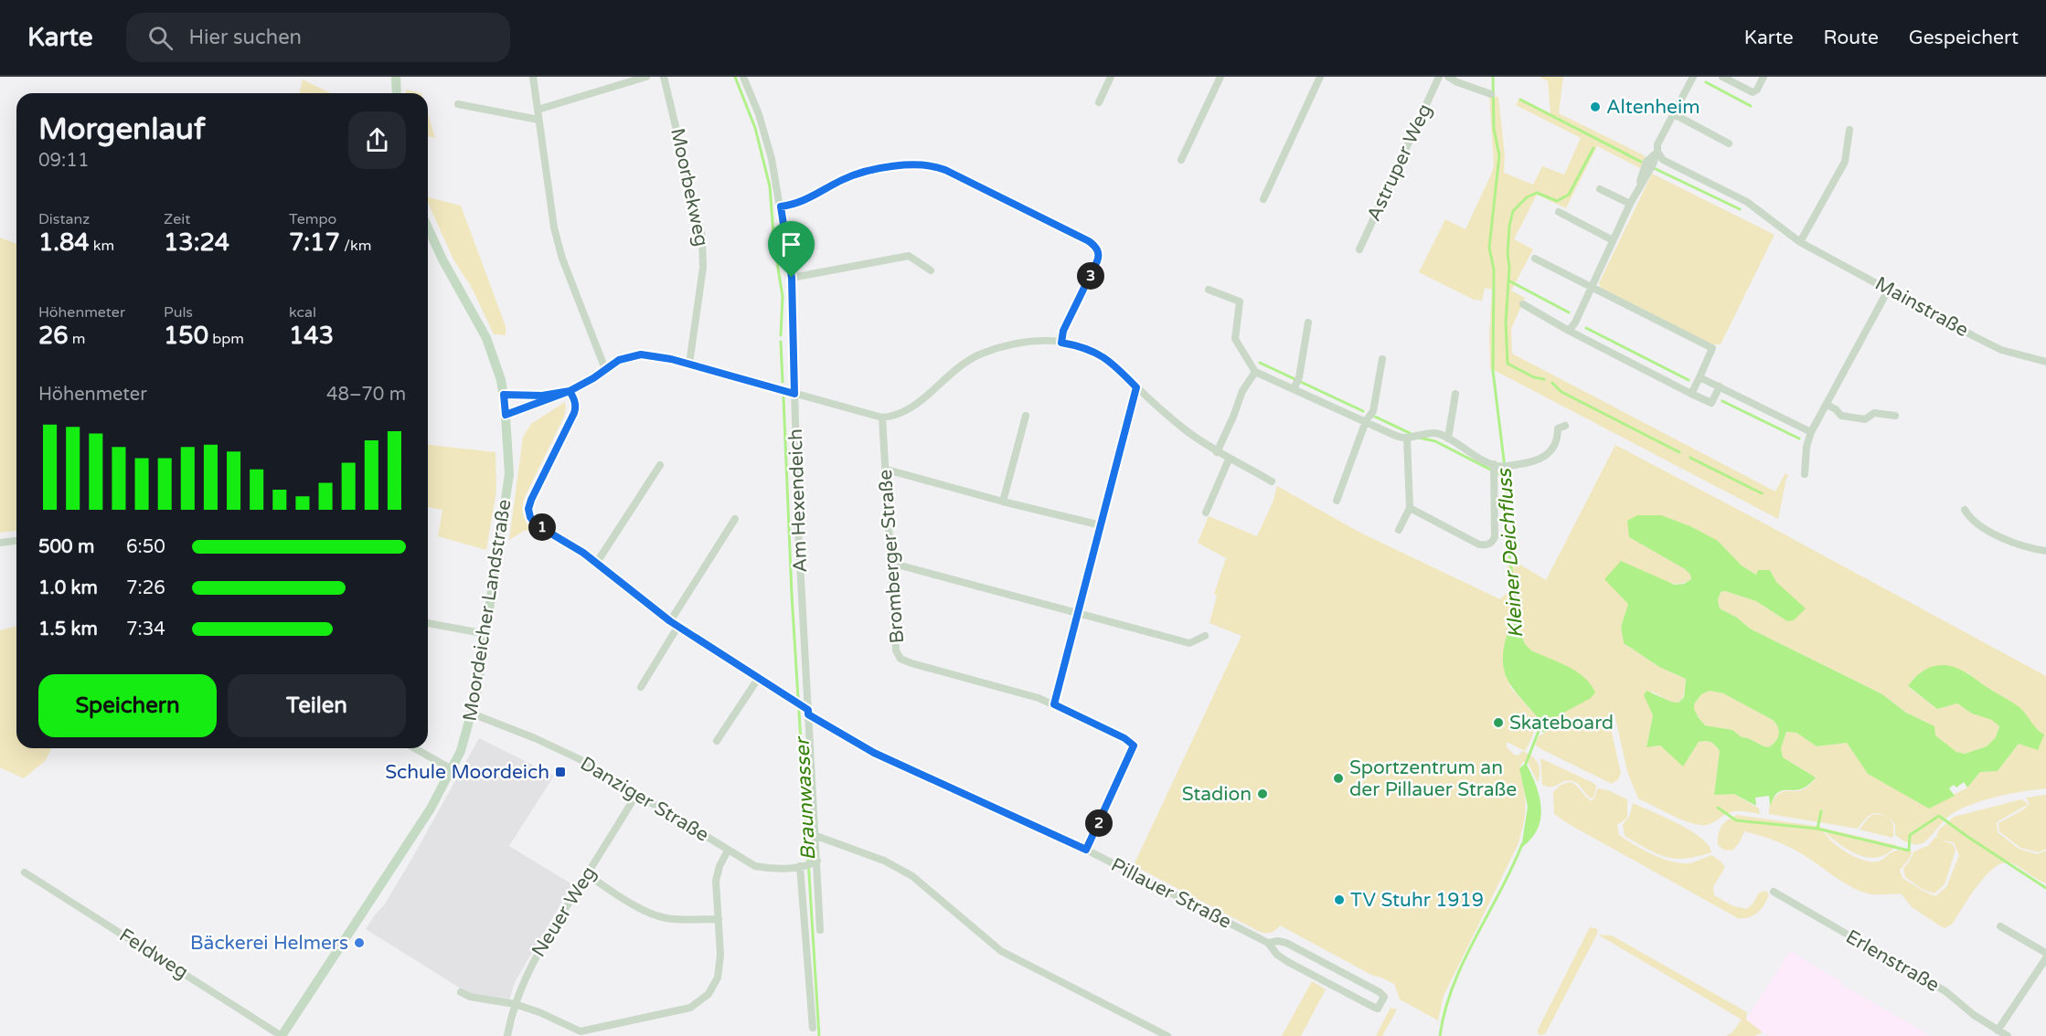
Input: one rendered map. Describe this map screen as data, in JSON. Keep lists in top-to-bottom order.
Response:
{
  "streets": {
    "main road": ["Moordeicher Landstraße"],
    "street": [
      "Astruper Weg",
      "Moorbekweg",
      "Mainstraße",
      "Am Hexendeich",
      "Bromberger Straße",
      "Danziger Straße",
      "Pillauer Straße",
      "Neuer Weg",
      "Feldweg",
      "Erlenstraße"
    ]
  },
  "crossings": [
    ["Am Hexendeich", "Danziger Straße"],
    ["Am Hexendeich", "Pillauer Straße"],
    ["Bromberger Straße", "Pillauer Straße"],
    ["Moordeicher Landstraße", "Danziger Straße"],
    ["Moordeicher Landstraße", "Feldweg"],
    ["Danziger Straße", "Neuer Weg"]
  ],
  "water": ["Kleiner Deichfluss", "Braunwasser"],
  "places": {
    "other": [
      "Altenheim",
      "Skateboard",
      "Sportzentrum an der Pillauer Straße",
      "Stadion",
      "TV Stuhr 1919",
      "Bäckerei Helmers"
    ],
    "transit": ["Schule Moordeich"]
  },
  "page": {
    "header": "Karte",
    "search": "Hier suchen",
    "nav": ["Karte", "Route", "Gespeichert"],
    "heading": ["Morgenlauf", "09:11"],
    "stats": [
      ["Distanz", "1.84 km"],
      ["Zeit", "13:24"],
      ["Tempo", "7:17 /km"],
      ["Höhenmeter", "26 m"],
      ["Puls", "150 bpm"],
      ["kcal", "143"]
    ],
    "pins": ["3", "1", "2"],
    "chart": ["Höhenmeter", "48–70 m"],
    "list": [
      {
        "name": "500 m",
        "note": "6:50"
      },
      {
        "name": "1.0 km",
        "note": "7:26"
      },
      {
        "name": "1.5 km",
        "note": "7:34"
      }
    ],
    "buttons": ["Speichern", "Teilen"]
  }
}
